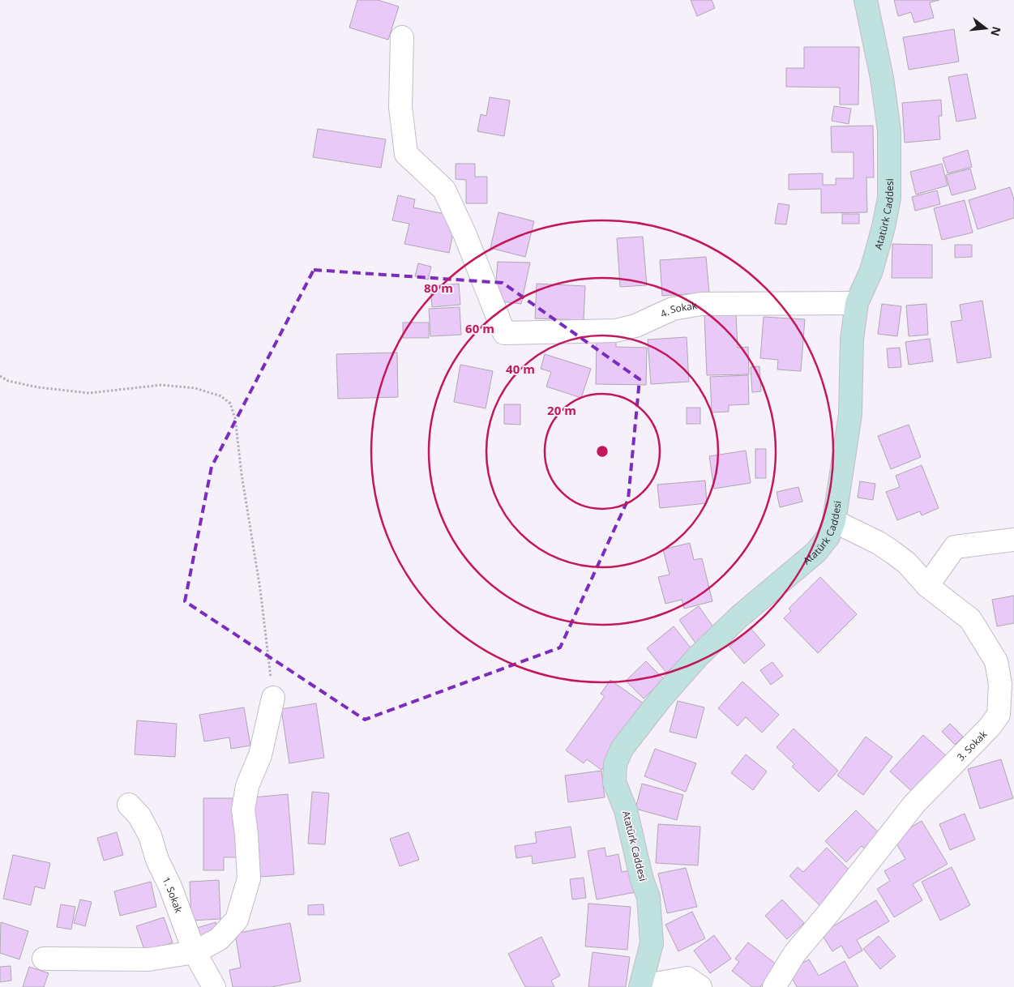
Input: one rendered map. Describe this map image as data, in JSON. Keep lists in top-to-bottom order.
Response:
{
  "streets": {
    "street": [
      "Atatürk Caddesi",
      "4. Sokak",
      "3. Sokak",
      "1. Sokak"
    ]
  },
  "crossings": [
    ["Atatürk Caddesi", "4. Sokak"],
    ["Atatürk Caddesi", "3. Sokak"]
  ],
  "north": "right",
  "rings": [
    "80 m",
    "60 m",
    "40 m",
    "20 m"
  ]
}
